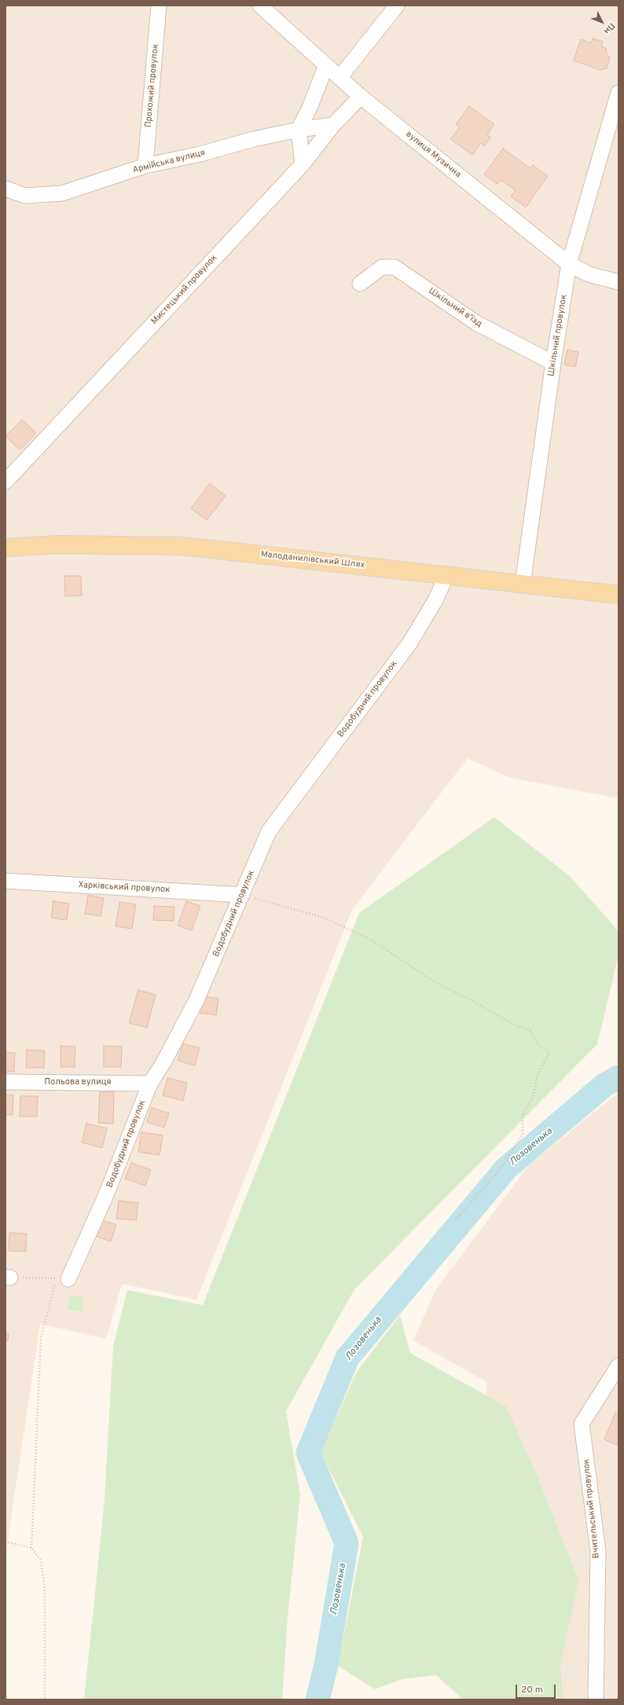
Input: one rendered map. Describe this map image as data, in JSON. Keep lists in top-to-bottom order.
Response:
{
  "streets": {
    "main road": ["Малоданилівський Шлях"],
    "street": [
      "Прохожий провулок",
      "вулиця Музична",
      "Армійська вулиця",
      "Мистецький провулок",
      "Шкільний в’їзд",
      "Шкільний провулок",
      "Водобудний провулок",
      "Харківський провулок",
      "Польова вулиця",
      "Вчительський провулок"
    ]
  },
  "crossings": [
    ["Прохожий провулок", "Армійська вулиця"],
    ["вулиця Музична", "Мистецький провулок"],
    ["вулиця Музична", "Шкільний провулок"],
    ["Армійська вулиця", "Мистецький провулок"],
    ["Шкільний в’їзд", "Шкільний провулок"],
    ["Шкільний провулок", "Малоданилівський Шлях"],
    ["Малоданилівський Шлях", "Водобудний провулок"],
    ["Водобудний провулок", "Харківський провулок"],
    ["Водобудний провулок", "Польова вулиця"]
  ],
  "water": ["Лозовенька"],
  "scale_bar": "20 m",
  "north": "bottom right"
}
